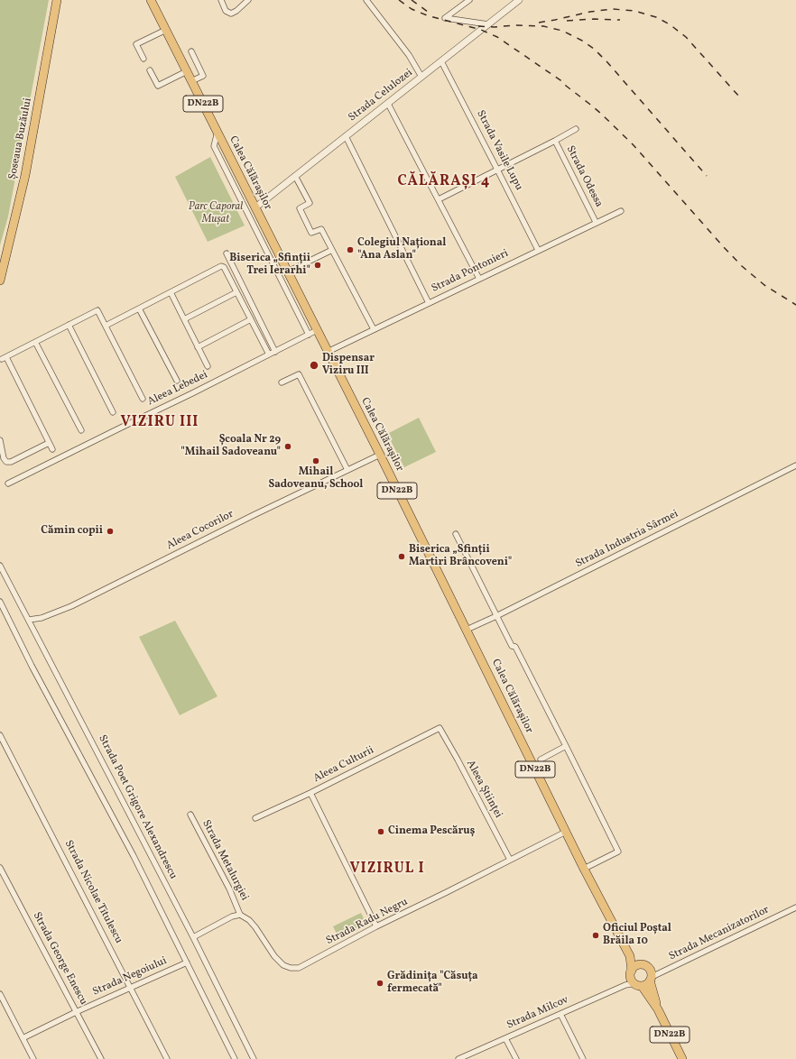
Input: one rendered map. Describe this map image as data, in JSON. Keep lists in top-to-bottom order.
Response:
{
  "streets": {
    "main road": ["DN22B", "Șoseaua Buzăului", "Calea Călărașilor"],
    "street": [
      "Strada Celulozei",
      "Strada Vasile Lupu",
      "Strada Odessa",
      "Strada Pontonieri",
      "Aleea Lebedei",
      "Aleea Cocorilor",
      "Strada Industria Sârmei",
      "Aleea Culturii",
      "Aleea Științei",
      "Strada Poet Grigore Alexandrescu",
      "Strada Metalurgiei",
      "Strada Nicolae Titulescu",
      "Strada Radu Negru",
      "Strada Mecanizatorilor",
      "Strada George Enescu",
      "Strada Negoiului",
      "Strada Milcov"
    ]
  },
  "crossings": [
    ["Strada Celulozei", "Strada Vasile Lupu"],
    ["Strada Celulozei", "Calea Călărașilor"],
    ["DN22B", "Calea Călărașilor"],
    ["DN22B", "Strada Mecanizatorilor"],
    ["DN22B", "Strada Milcov"],
    ["Strada Vasile Lupu", "Strada Pontonieri"],
    ["Calea Călărașilor", "Strada Pontonieri"],
    ["Calea Călărașilor", "Aleea Lebedei"],
    ["Calea Călărașilor", "Aleea Cocorilor"],
    ["Calea Călărașilor", "Strada Industria Sârmei"],
    ["Calea Călărașilor", "Strada Radu Negru"],
    ["Calea Călărașilor", "Strada Mecanizatorilor"],
    ["Calea Călărașilor", "Strada Milcov"],
    ["Strada Odessa", "Strada Pontonieri"],
    ["Aleea Cocorilor", "Strada Poet Grigore Alexandrescu"],
    ["Aleea Culturii", "Aleea Științei"],
    ["Aleea Științei", "Strada Radu Negru"],
    ["Strada Metalurgiei", "Strada Radu Negru"],
    ["Strada Nicolae Titulescu", "Strada Negoiului"],
    ["Strada Mecanizatorilor", "Strada Milcov"],
    ["Strada George Enescu", "Strada Negoiului"]
  ],
  "districts": ["CĂLĂRAȘI 4", "VIZIRU III", "VIZIRUL I"],
  "parks": ["Parc Caporal Mușat"],
  "places": [
    "Colegiul Național \"Ana Aslan\"",
    "Biserica „Sfinții Trei Ierarhi\"",
    "Dispensar Viziru III",
    "Școala Nr 29 \"Mihail Sadoveanu\"",
    "Mihail Sadoveanu, School",
    "Cămin copii",
    "Biserica „Sfinții Martiri Brâncoveni\"",
    "Cinema Pescăruș",
    "Oficiul Poștal Brăila 10",
    "Grădinița \"Căsuța fermecată\""
  ]
}
